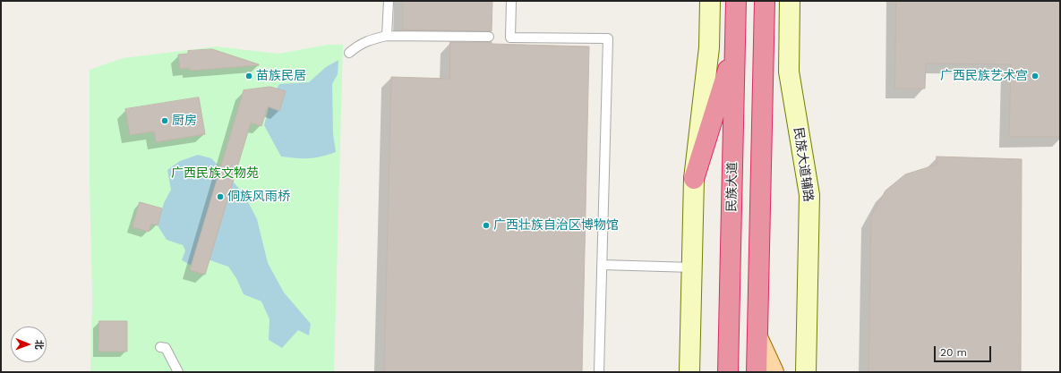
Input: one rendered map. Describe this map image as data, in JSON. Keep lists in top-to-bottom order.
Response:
{
  "streets": {
    "highway": ["民族大道"],
    "street": ["民族大道辅路"]
  },
  "parks": ["广西民族文物苑"],
  "places": [
    "苗族民居",
    "广西民族艺术宫",
    "厨房",
    "侗族风雨桥",
    "广西壮族自治区博物馆"
  ],
  "scale_bar": "20 m",
  "north": "right"
}
